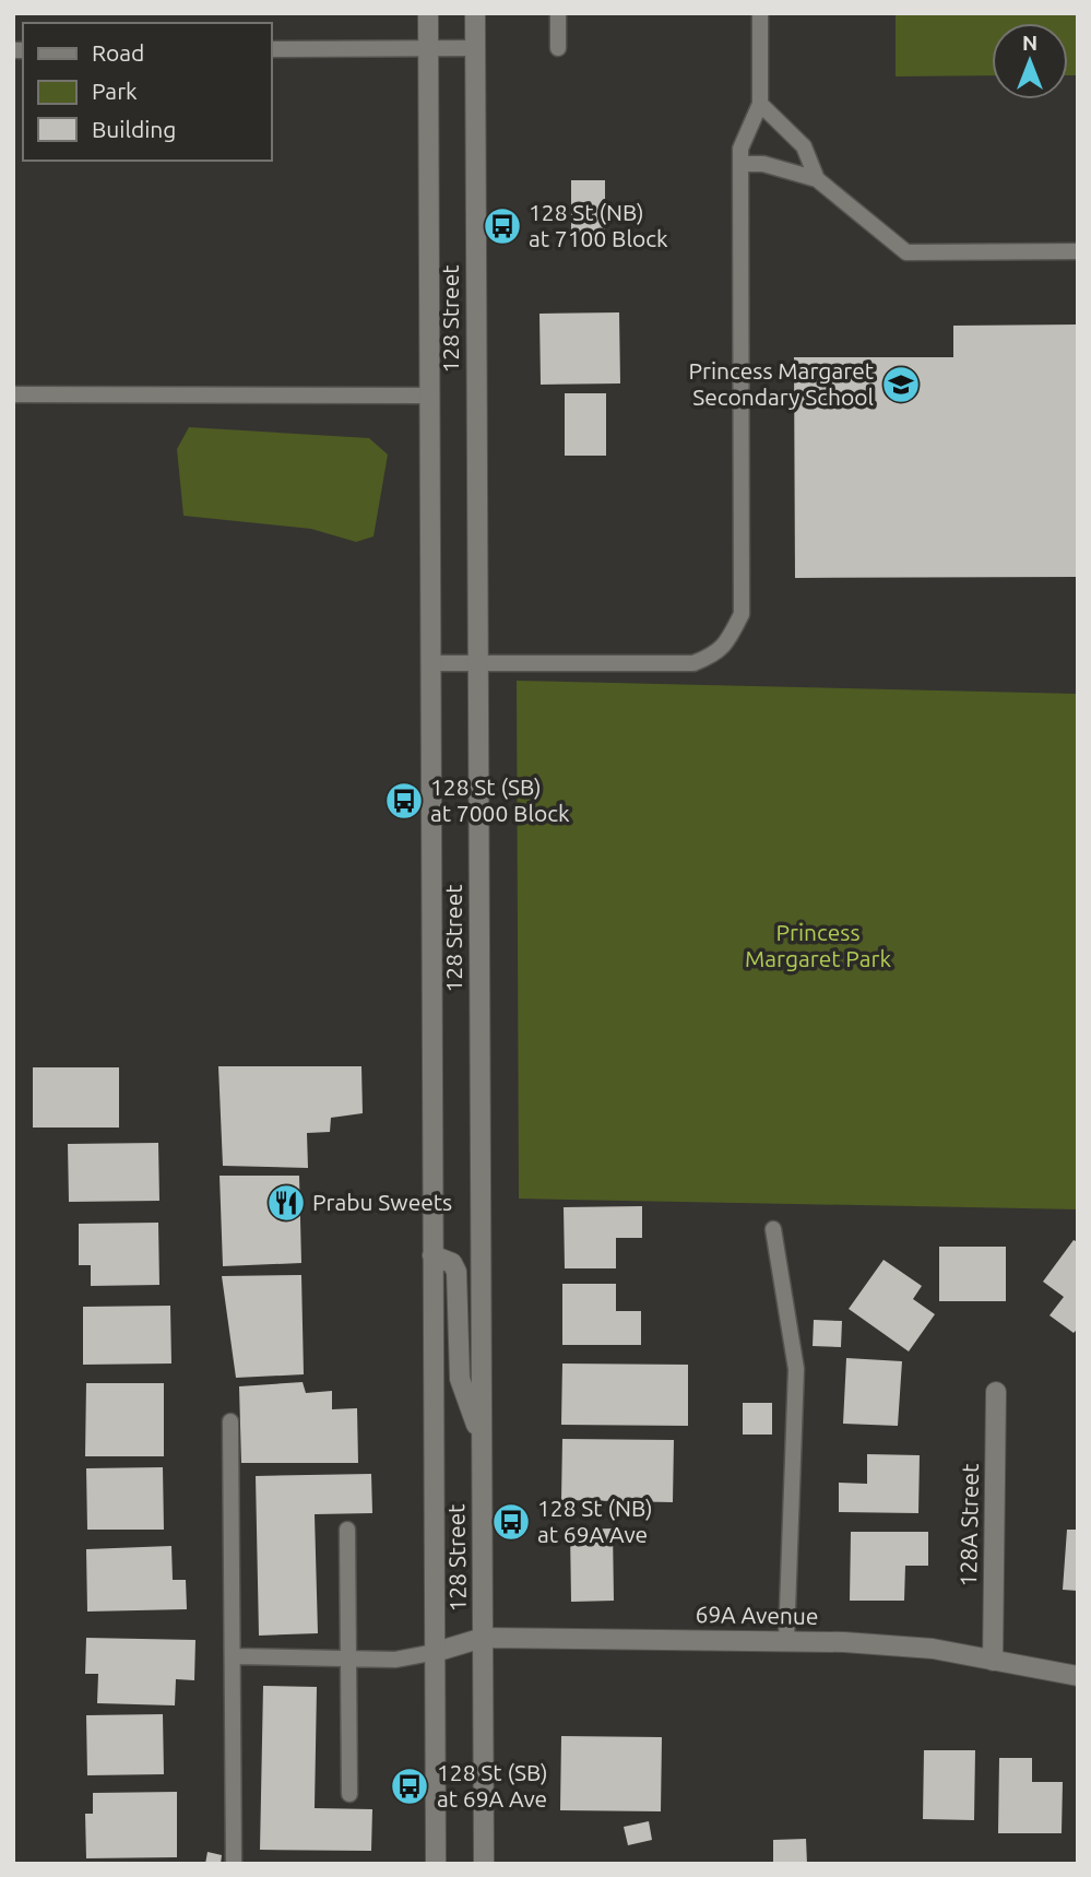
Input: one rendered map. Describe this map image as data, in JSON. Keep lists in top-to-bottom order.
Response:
{
  "streets": {
    "main road": ["128 Street", "128A Street", "69A Avenue"]
  },
  "crossings": [
    ["128 Street", "69A Avenue"],
    ["128A Street", "69A Avenue"]
  ],
  "parks": ["Princess Margaret Park"],
  "places": {
    "bus stop": [
      "128 St (NB) at 7100 Block",
      "128 St (SB) at 7000 Block",
      "128 St (NB) at 69A Ave",
      "128 St (SB) at 69A Ave"
    ],
    "school or university": ["Princess Margaret Secondary School"],
    "restaurant": ["Prabu Sweets"]
  },
  "legend": ["Road", "Park", "Building"],
  "north": "top"
}
